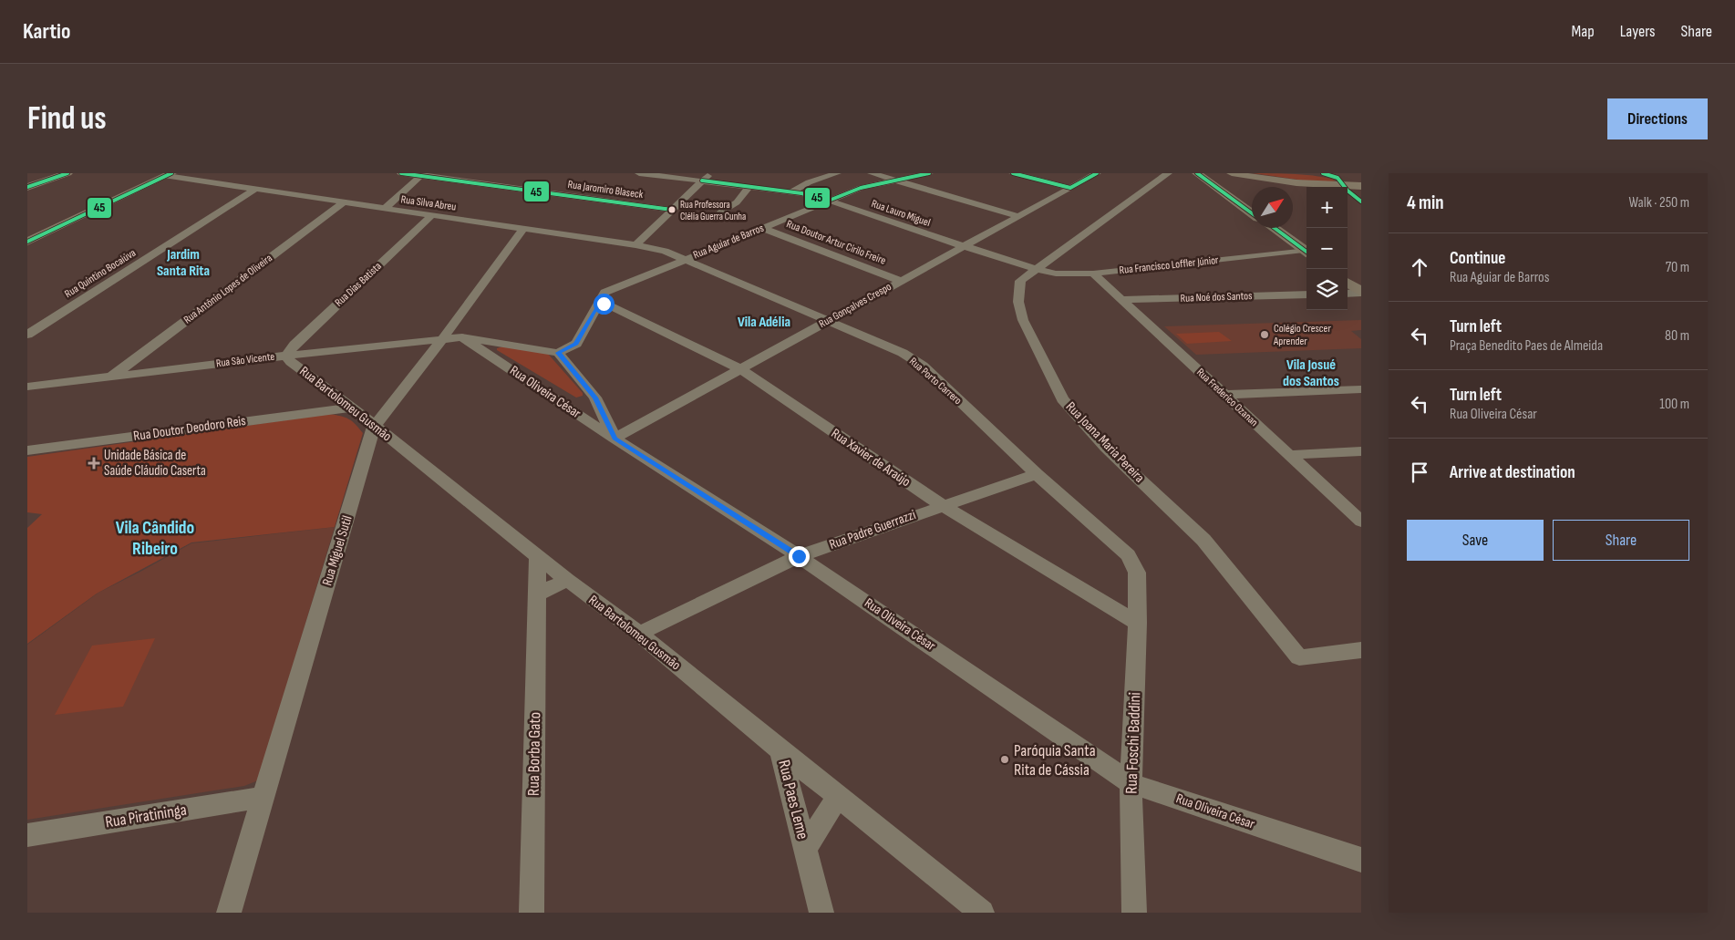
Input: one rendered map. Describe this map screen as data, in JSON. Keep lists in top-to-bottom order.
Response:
{
  "streets": {
    "street": [
      "Rua Jaromiro Blaseck",
      "Rua Silva Abreu",
      "Rua Lauro Miguel",
      "Rua Aguiar de Barros",
      "Rua Doutor Artur Cirilo Freire",
      "Rua Francisco Loffler Júnior",
      "Rua Quintino Bocaiúva",
      "Rua Dias Batista",
      "Rua Antônio Lopes de Oliveira",
      "Rua Noé dos Santos",
      "Rua Gonçalves Crespo",
      "Rua São Vicente",
      "Rua Porto Carrero",
      "Rua Oliveira César",
      "Rua Frederico Ozanan",
      "Rua Bartolomeu Gusmão",
      "Rua Doutor Deodoro Reis",
      "Rua Joana Maria Pereira",
      "Rua Xavier de Araújo",
      "Rua Padre Guerrazzi",
      "Rua Miguel Sutil",
      "Rua Foschi Baddini",
      "Rua Borba Gato",
      "Rua Paes Leme",
      "Rua Piratininga"
    ]
  },
  "crossings": [
    ["Rua Silva Abreu", "Rua Aguiar de Barros"],
    ["Rua Silva Abreu", "Rua Quintino Bocaiúva"],
    ["Rua Silva Abreu", "Rua Dias Batista"],
    ["Rua Silva Abreu", "Rua Antônio Lopes de Oliveira"],
    ["Rua Silva Abreu", "Rua Porto Carrero"],
    ["Rua Silva Abreu", "Rua Miguel Sutil"],
    ["Rua Lauro Miguel", "Rua Aguiar de Barros"],
    ["Rua Lauro Miguel", "Rua Francisco Loffler Júnior"],
    ["Rua Lauro Miguel", "Rua Gonçalves Crespo"],
    ["Rua Lauro Miguel", "Rua Joana Maria Pereira"],
    ["Rua Aguiar de Barros", "Rua Doutor Artur Cirilo Freire"],
    ["Rua Aguiar de Barros", "Rua São Vicente"],
    ["Rua Aguiar de Barros", "Rua Porto Carrero"],
    ["Rua Aguiar de Barros", "Rua Xavier de Araújo"],
    ["Rua Doutor Artur Cirilo Freire", "Rua Gonçalves Crespo"],
    ["Rua Francisco Loffler Júnior", "Rua Frederico Ozanan"],
    ["Rua Francisco Loffler Júnior", "Rua Joana Maria Pereira"],
    ["Rua Dias Batista", "Rua São Vicente"],
    ["Rua Dias Batista", "Rua Bartolomeu Gusmão"],
    ["Rua Antônio Lopes de Oliveira", "Rua São Vicente"],
    ["Rua Noé dos Santos", "Rua Frederico Ozanan"],
    ["Rua Gonçalves Crespo", "Rua Porto Carrero"],
    ["Rua Gonçalves Crespo", "Rua Oliveira César"],
    ["Rua Gonçalves Crespo", "Rua Xavier de Araújo"],
    ["Rua São Vicente", "Rua Oliveira César"],
    ["Rua São Vicente", "Rua Bartolomeu Gusmão"],
    ["Rua São Vicente", "Rua Miguel Sutil"],
    ["Rua Porto Carrero", "Rua Padre Guerrazzi"],
    ["Rua Porto Carrero", "Rua Foschi Baddini"],
    ["Rua Oliveira César", "Rua Padre Guerrazzi"],
    ["Rua Oliveira César", "Rua Foschi Baddini"],
    ["Rua Bartolomeu Gusmão", "Rua Doutor Deodoro Reis"],
    ["Rua Bartolomeu Gusmão", "Rua Padre Guerrazzi"],
    ["Rua Bartolomeu Gusmão", "Rua Miguel Sutil"],
    ["Rua Bartolomeu Gusmão", "Rua Borba Gato"],
    ["Rua Bartolomeu Gusmão", "Rua Paes Leme"],
    ["Rua Xavier de Araújo", "Rua Padre Guerrazzi"],
    ["Rua Xavier de Araújo", "Rua Foschi Baddini"],
    ["Rua Miguel Sutil", "Rua Piratininga"]
  ],
  "districts": [
    "Jardim Santa Rita",
    "Vila Adélia",
    "Vila Josué dos Santos",
    "Vila Cândido Ribeiro"
  ],
  "places": {
    "other": ["Rua Professora Clélia Guerra Cunha", "Colégio Crescer Aprender", "Paróquia Santa Rita de Cássia"],
    "health": ["Unidade Básica de Saúde Cláudio Caserta"]
  },
  "lines": ["transit line 45"],
  "north": "top right",
  "page": {
    "header": "Kartio",
    "nav": ["Map", "Layers", "Share"],
    "buttons": [
      "Directions",
      ["Save", "Share"]
    ],
    "title": "Find us",
    "heading": ["4 min", "Walk · 250 m"],
    "map_buttons": ["+", "−"],
    "list": [
      ["Continue", "Rua Aguiar de Barros", "70 m"],
      ["Turn left", "Praça Benedito Paes de Almeida", "80 m"],
      ["Turn left", "Rua Oliveira César", "100 m"],
      "Arrive at destination"
    ]
  }
}
